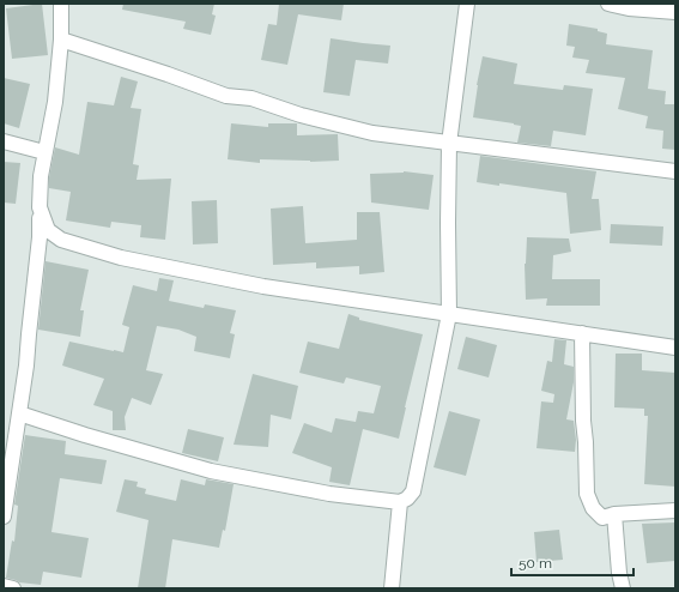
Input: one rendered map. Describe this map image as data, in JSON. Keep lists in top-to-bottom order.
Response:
{
  "scale_bar": "50 m"
}
